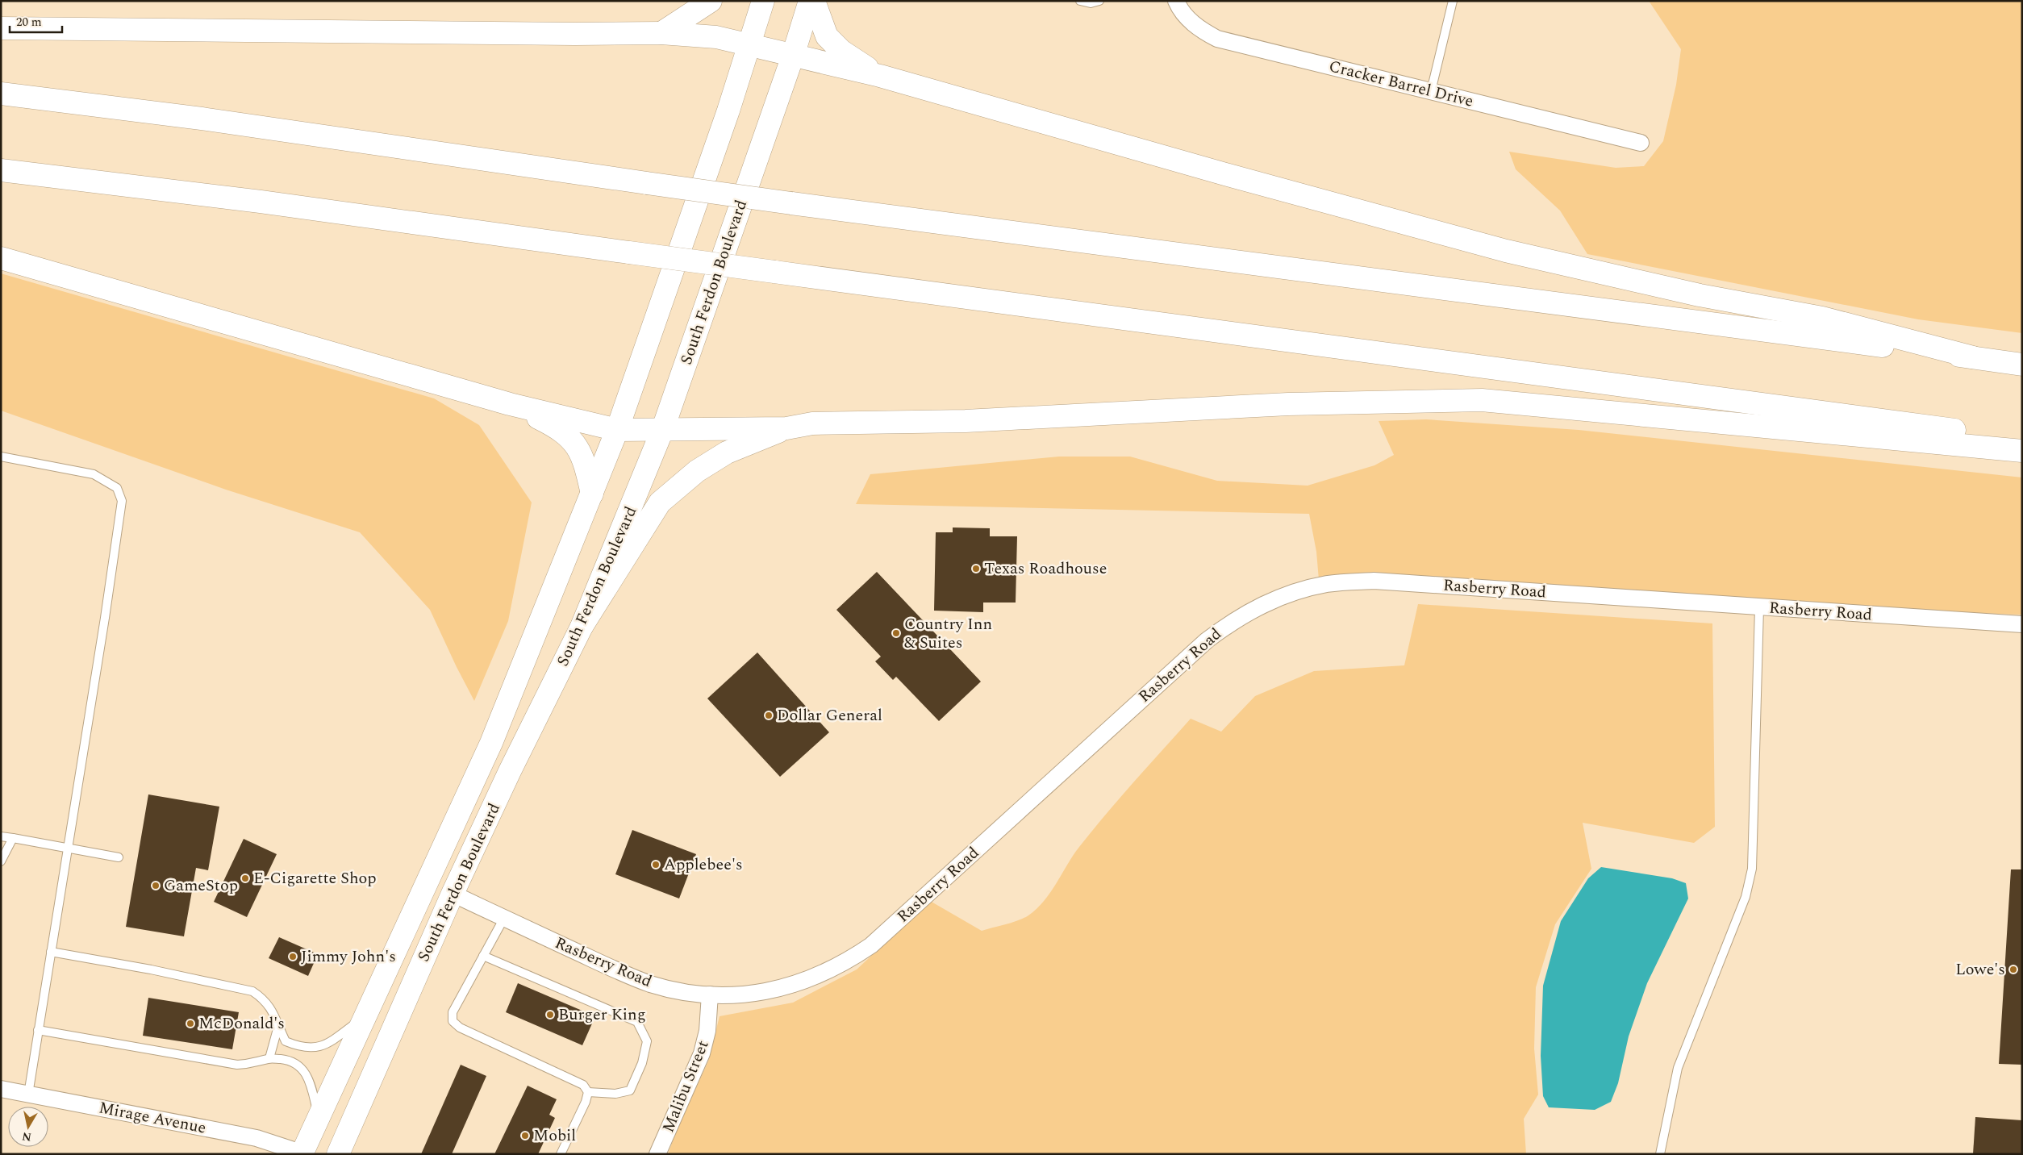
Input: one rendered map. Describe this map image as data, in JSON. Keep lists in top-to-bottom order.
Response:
{
  "streets": {
    "main road": ["South Ferdon Boulevard"],
    "street": [
      "Cracker Barrel Drive",
      "Rasberry Road",
      "Malibu Street",
      "Mirage Avenue"
    ]
  },
  "crossings": [
    ["South Ferdon Boulevard", "Rasberry Road"],
    ["South Ferdon Boulevard", "Mirage Avenue"],
    ["Rasberry Road", "Malibu Street"]
  ],
  "places": [
    "Texas Roadhouse",
    "Country Inn & Suites",
    "Dollar General",
    "Applebee's",
    "E-Cigarette Shop",
    "GameStop",
    "Jimmy John's",
    "Lowe's",
    "Burger King",
    "McDonald's",
    "Mobil"
  ],
  "scale_bar": "20 m",
  "north": "bottom"
}
